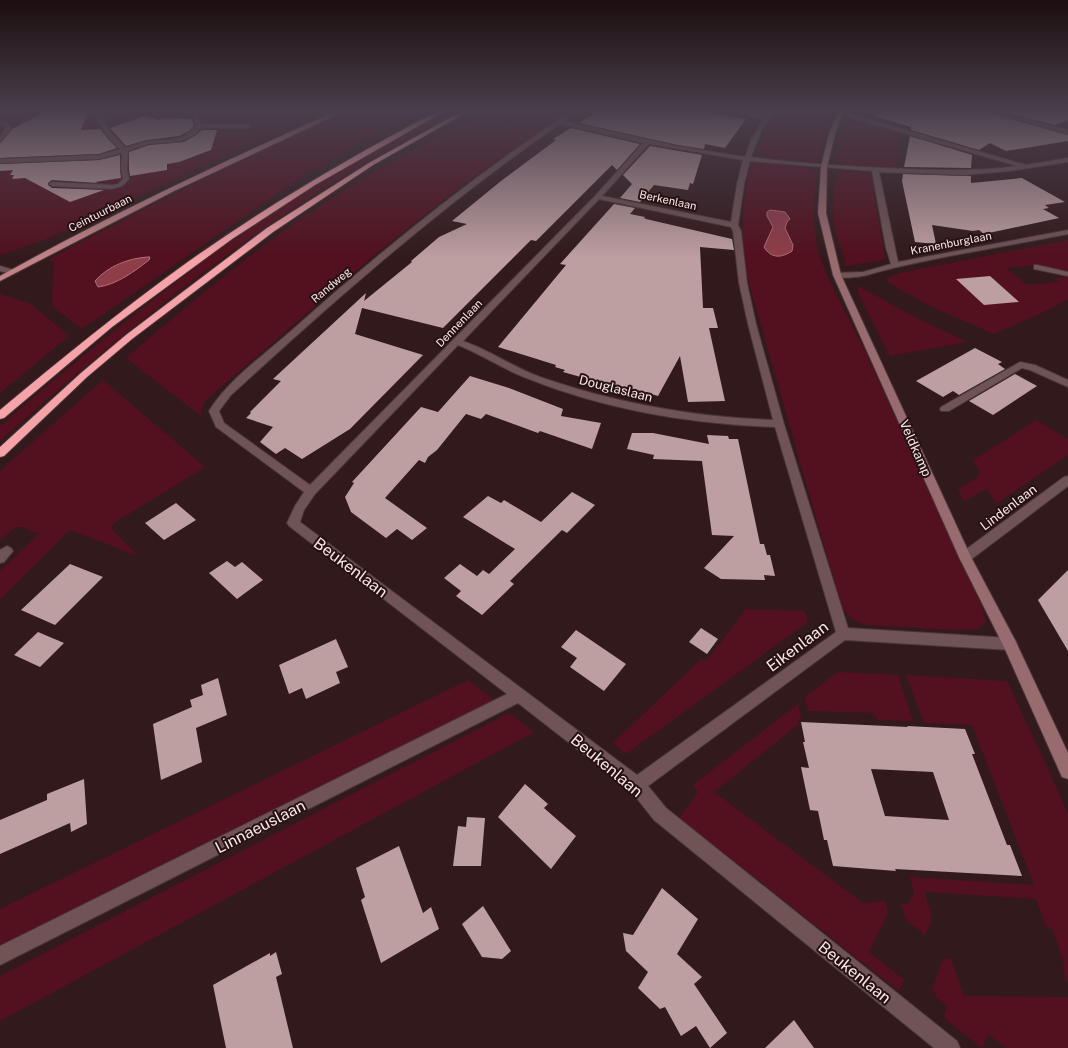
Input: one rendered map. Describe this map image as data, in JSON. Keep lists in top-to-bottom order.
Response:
{
  "streets": {
    "main road": ["Ceintuurbaan"],
    "street": [
      "Berkenlaan",
      "Kranenburglaan",
      "Randweg",
      "Dennenlaan",
      "Douglaslaan",
      "Veldkamp",
      "Lindenlaan",
      "Beukenlaan",
      "Eikenlaan",
      "Linnaeuslaan"
    ]
  },
  "crossings": [
    ["Berkenlaan", "Dennenlaan"],
    ["Kranenburglaan", "Veldkamp"],
    ["Randweg", "Dennenlaan"],
    ["Dennenlaan", "Douglaslaan"],
    ["Dennenlaan", "Beukenlaan"],
    ["Veldkamp", "Lindenlaan"],
    ["Veldkamp", "Eikenlaan"],
    ["Beukenlaan", "Eikenlaan"],
    ["Beukenlaan", "Linnaeuslaan"]
  ]
}
